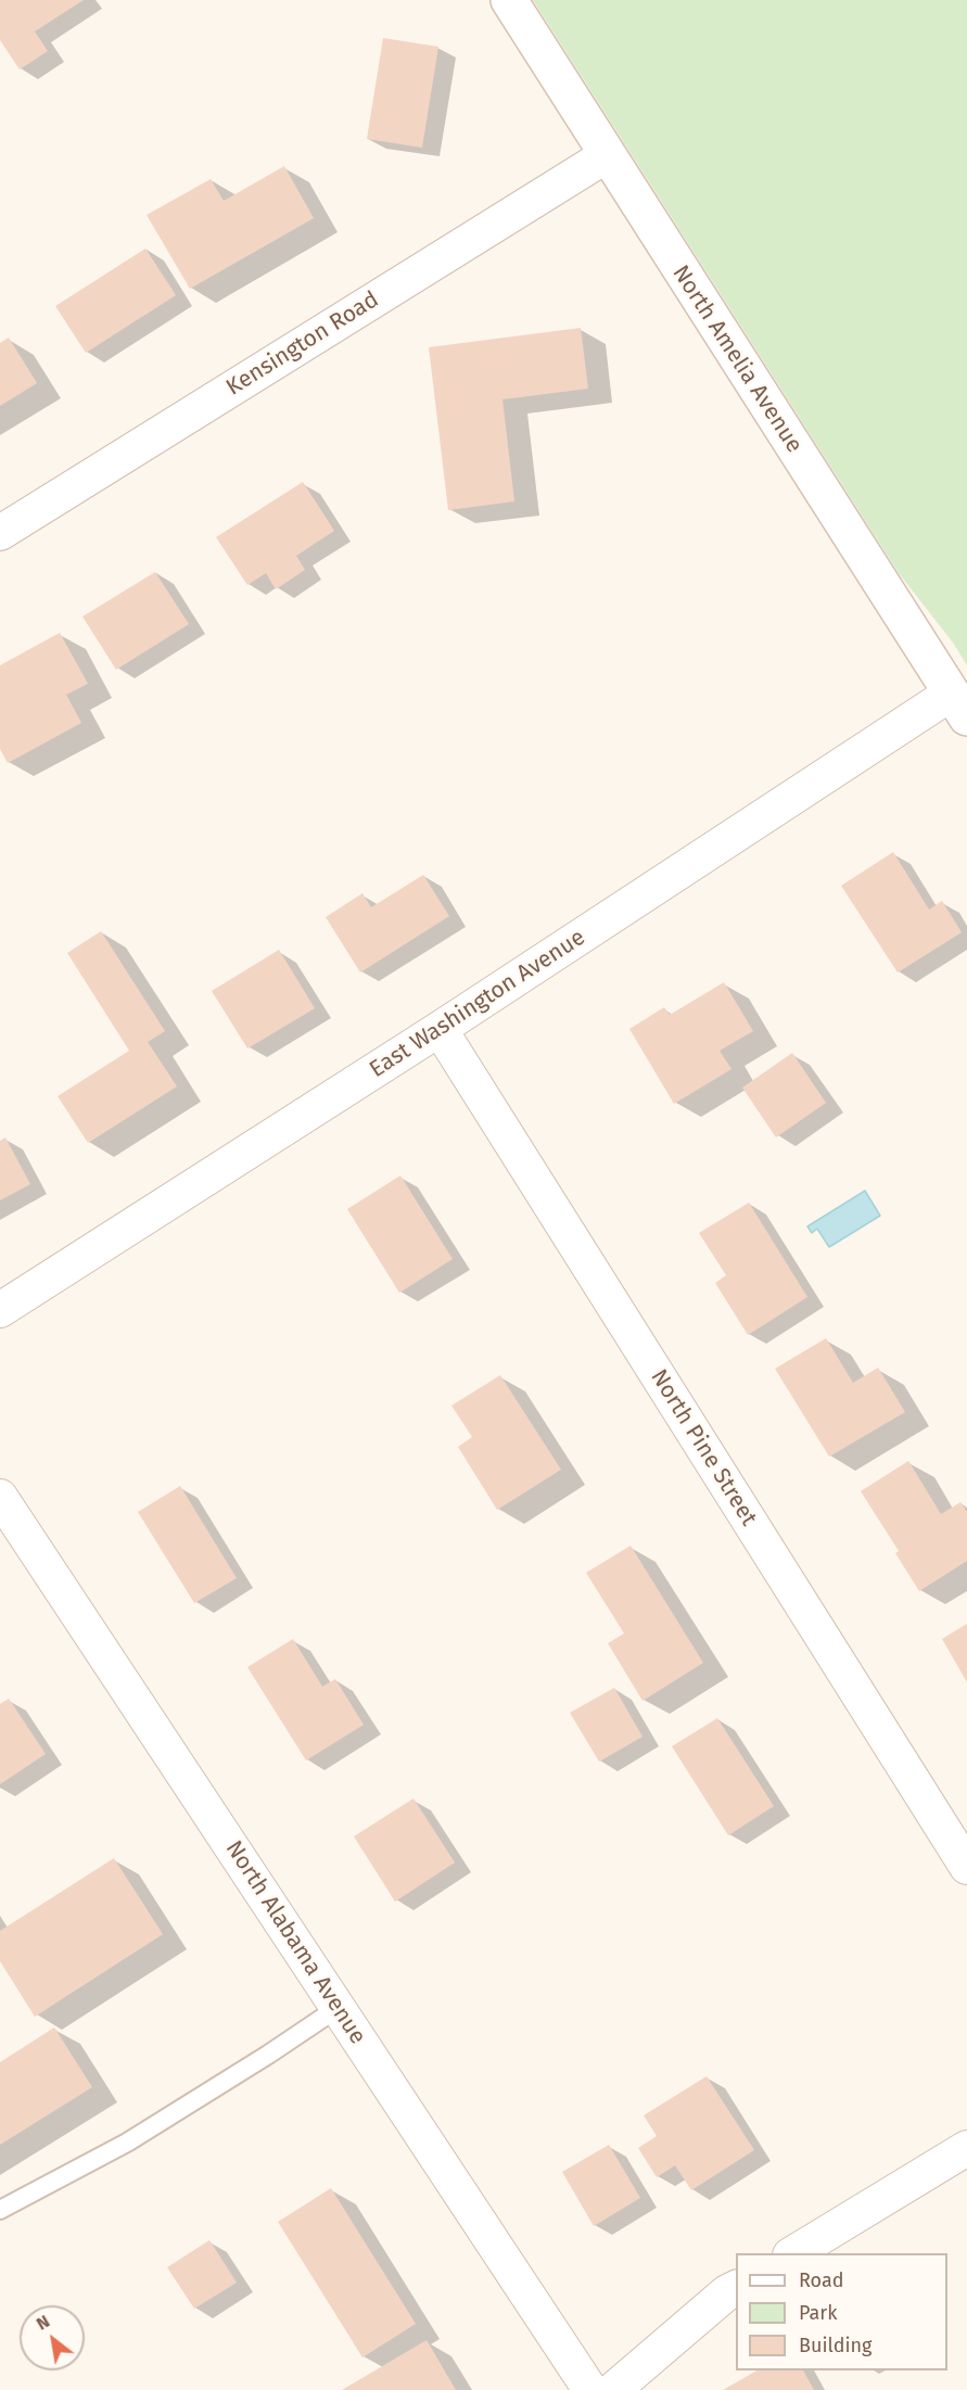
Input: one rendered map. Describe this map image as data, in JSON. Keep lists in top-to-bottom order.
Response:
{
  "streets": {
    "main road": ["North Amelia Avenue"],
    "street": [
      "Kensington Road",
      "East Washington Avenue",
      "North Pine Street",
      "North Alabama Avenue"
    ]
  },
  "crossings": [
    ["Kensington Road", "North Amelia Avenue"],
    ["North Amelia Avenue", "East Washington Avenue"],
    ["East Washington Avenue", "North Pine Street"]
  ],
  "legend": ["Road", "Park", "Building"],
  "north": "top left"
}
